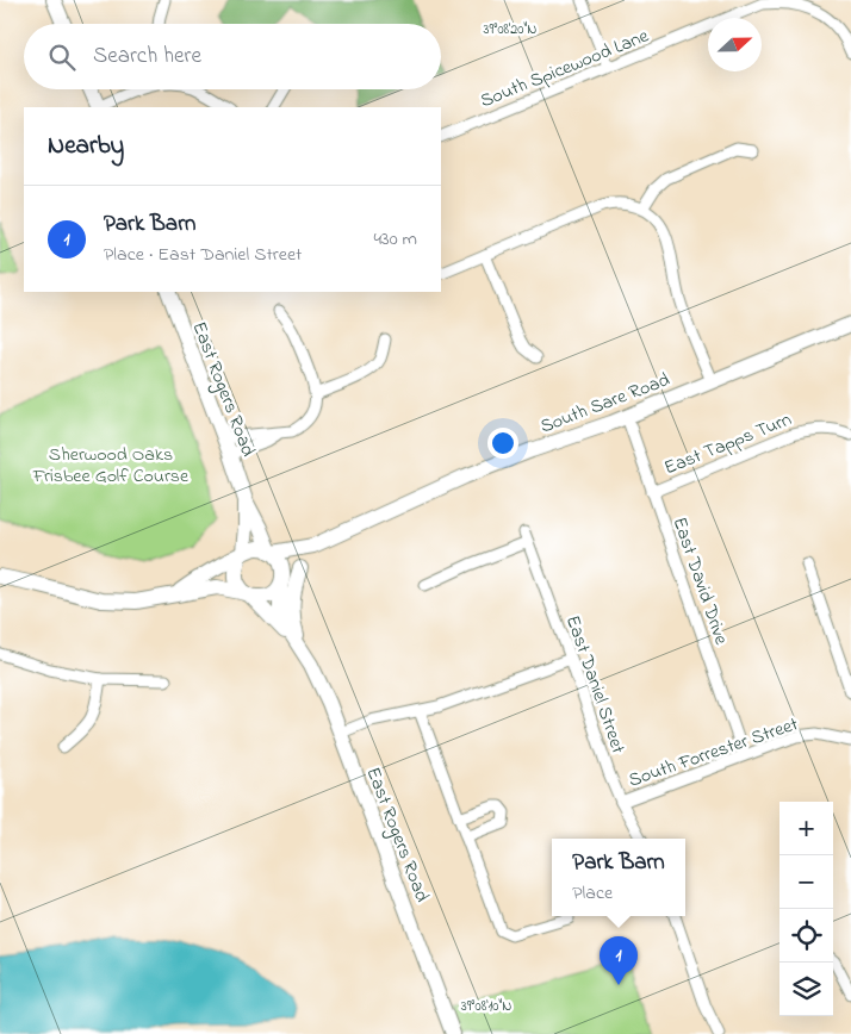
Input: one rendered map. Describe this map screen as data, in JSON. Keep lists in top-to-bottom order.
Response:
{
  "streets": {
    "main road": ["East Rogers Road", "South Sare Road"],
    "street": [
      "South Spicewood Lane",
      "East Tapps Turn",
      "East David Drive",
      "East Daniel Street",
      "South Forrester Street"
    ]
  },
  "crossings": [
    ["East Rogers Road", "South Sare Road"],
    ["South Sare Road", "East David Drive"],
    ["East Tapps Turn", "East David Drive"],
    ["East David Drive", "South Forrester Street"],
    ["East Daniel Street", "South Forrester Street"]
  ],
  "parks": ["Sherwood Oaks Frisbee Golf Course"],
  "north": "right",
  "page": {
    "search": "Search here",
    "heading": "Nearby",
    "list": [
      {
        "mark": "1",
        "name": "Park Barn",
        "note": "Place · East Daniel Street",
        "value": "430 m"
      }
    ],
    "map_buttons": ["+", "−"],
    "popup": ["Park Barn", "Place"],
    "pins": "1"
  },
  "coordinates": ["39°08'20\"N", "39°08'10\"N"]
}
